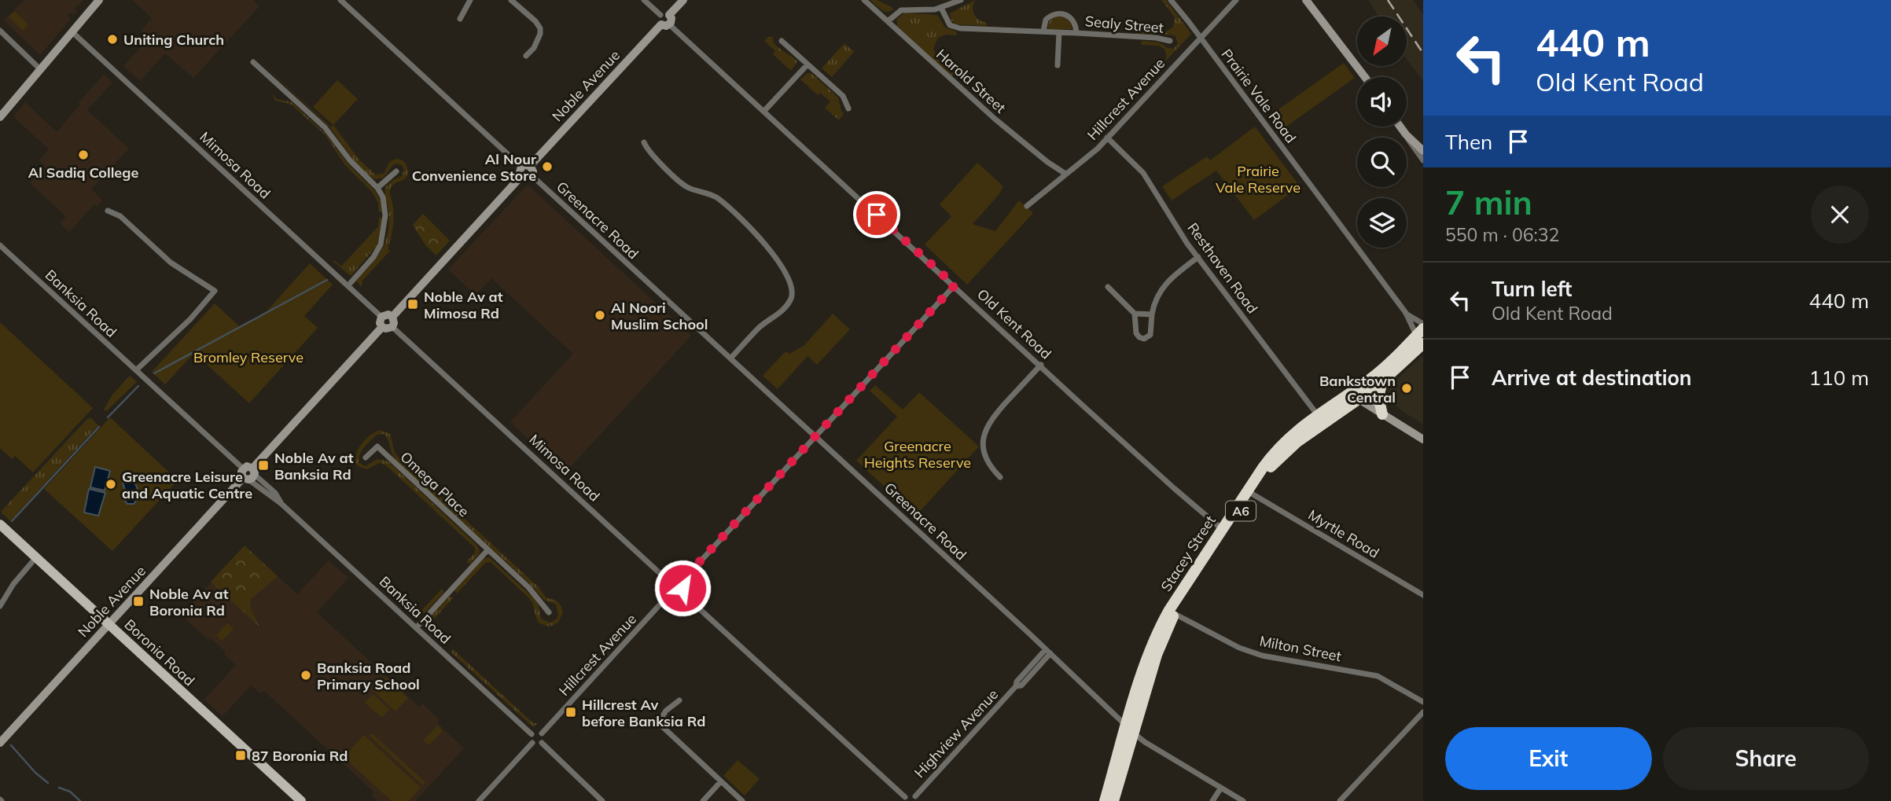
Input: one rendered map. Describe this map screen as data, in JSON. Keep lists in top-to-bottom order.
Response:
{
  "streets": {
    "highway": ["A6", "Stacey Street"],
    "main road": ["Boronia Road"],
    "street": [
      "Sealy Street",
      "Harold Street",
      "Noble Avenue",
      "Prairie Vale Road",
      "Hillcrest Avenue",
      "Mimosa Road",
      "Greenacre Road",
      "Resthaven Road",
      "Banksia Road",
      "Old Kent Road",
      "Omega Place",
      "Myrtle Road",
      "Milton Street",
      "Highview Avenue"
    ]
  },
  "crossings": [
    ["Harold Street", "Hillcrest Avenue"],
    ["Noble Avenue", "Mimosa Road"],
    ["Noble Avenue", "Banksia Road"],
    ["Noble Avenue", "Old Kent Road"],
    ["Noble Avenue", "Boronia Road"],
    ["Prairie Vale Road", "Hillcrest Avenue"],
    ["Prairie Vale Road", "Stacey Street"],
    ["Hillcrest Avenue", "Mimosa Road"],
    ["Hillcrest Avenue", "Resthaven Road"],
    ["Hillcrest Avenue", "Banksia Road"],
    ["Greenacre Road", "Stacey Street"],
    ["Greenacre Road", "Highview Avenue"],
    ["Resthaven Road", "Stacey Street"],
    ["Old Kent Road", "Stacey Street"],
    ["Myrtle Road", "Stacey Street"],
    ["Stacey Street", "Milton Street"]
  ],
  "parks": ["Prairie Vale Reserve", "Bromley Reserve", "Greenacre Heights Reserve"],
  "places": {
    "other": [
      "Uniting Church",
      "Al Sadiq College",
      "Al Nour Convenience Store",
      "Al Noori Muslim School",
      "Bankstown Central",
      "Greenacre Leisure and Aquatic Centre",
      "Banksia Road Primary School"
    ],
    "transit": [
      "Noble Av at Mimosa Rd",
      "Noble Av at Banksia Rd",
      "Noble Av at Boronia Rd",
      "Hillcrest Av before Banksia Rd",
      "87 Boronia Rd"
    ]
  },
  "north": "bottom left",
  "page": {
    "turn": ["440 m", "Old Kent Road"],
    "then": "Then",
    "heading": ["7 min", "550 m · 06:32"],
    "list": [
      {
        "name": "Turn left",
        "note": "Old Kent Road",
        "value": "440 m"
      },
      {
        "name": "Arrive at destination",
        "value": "110 m"
      }
    ],
    "buttons": ["Exit", "Share"]
  }
}
